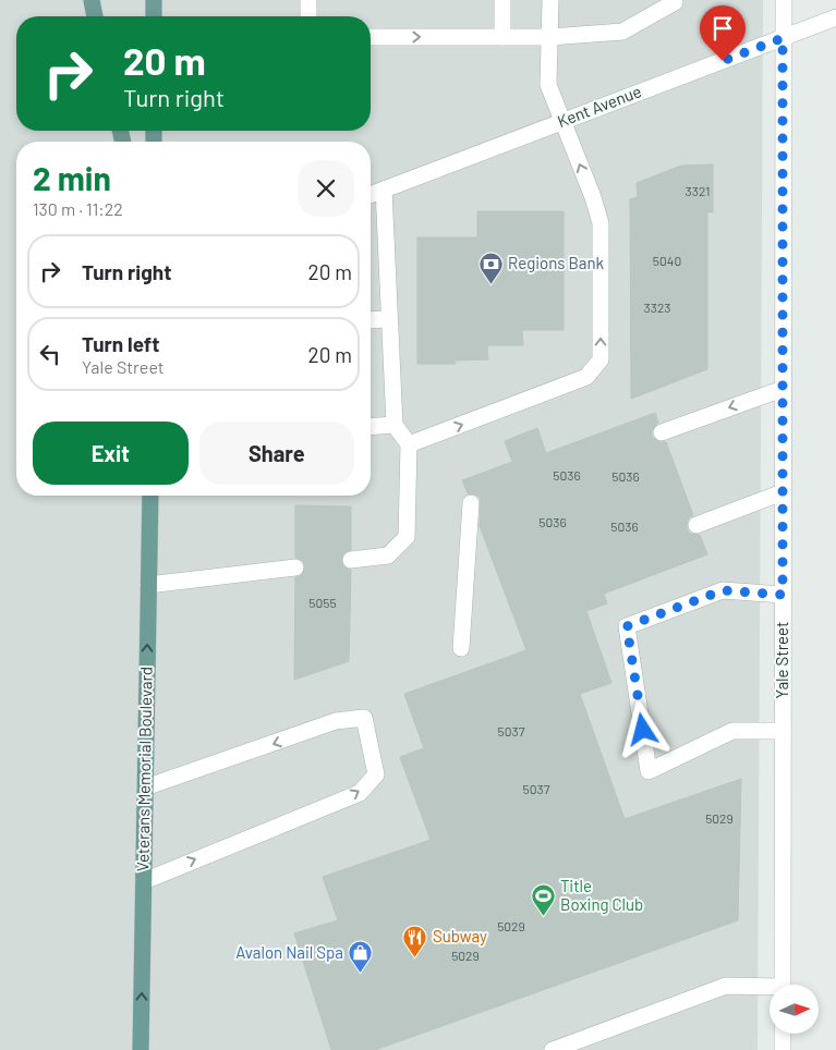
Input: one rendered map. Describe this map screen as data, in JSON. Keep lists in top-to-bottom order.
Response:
{
  "streets": {
    "main road": ["Veterans Memorial Boulevard"],
    "street": ["Kent Avenue", "Yale Street"]
  },
  "crossings": [
    ["Kent Avenue", "Yale Street"]
  ],
  "one_way": ["Veterans Memorial Boulevard"],
  "places": {
    "bank": ["Regions Bank"],
    "sports": ["Title Boxing Club"],
    "restaurant": ["Subway"],
    "shop": ["Avalon Nail Spa"]
  },
  "house_numbers": [
    "3321",
    "5040",
    "3323",
    "5036",
    "5036",
    "5036",
    "5036",
    "5055",
    "5037",
    "5037",
    "5029",
    "5029",
    "5029"
  ],
  "north": "right",
  "page": {
    "turn": ["20 m", "Turn right"],
    "heading": ["2 min", "130 m · 11:22"],
    "list": [
      {
        "name": "Turn right",
        "value": "20 m"
      },
      {
        "name": "Turn left",
        "note": "Yale Street",
        "value": "20 m"
      }
    ],
    "buttons": ["Exit", "Share"]
  }
}
